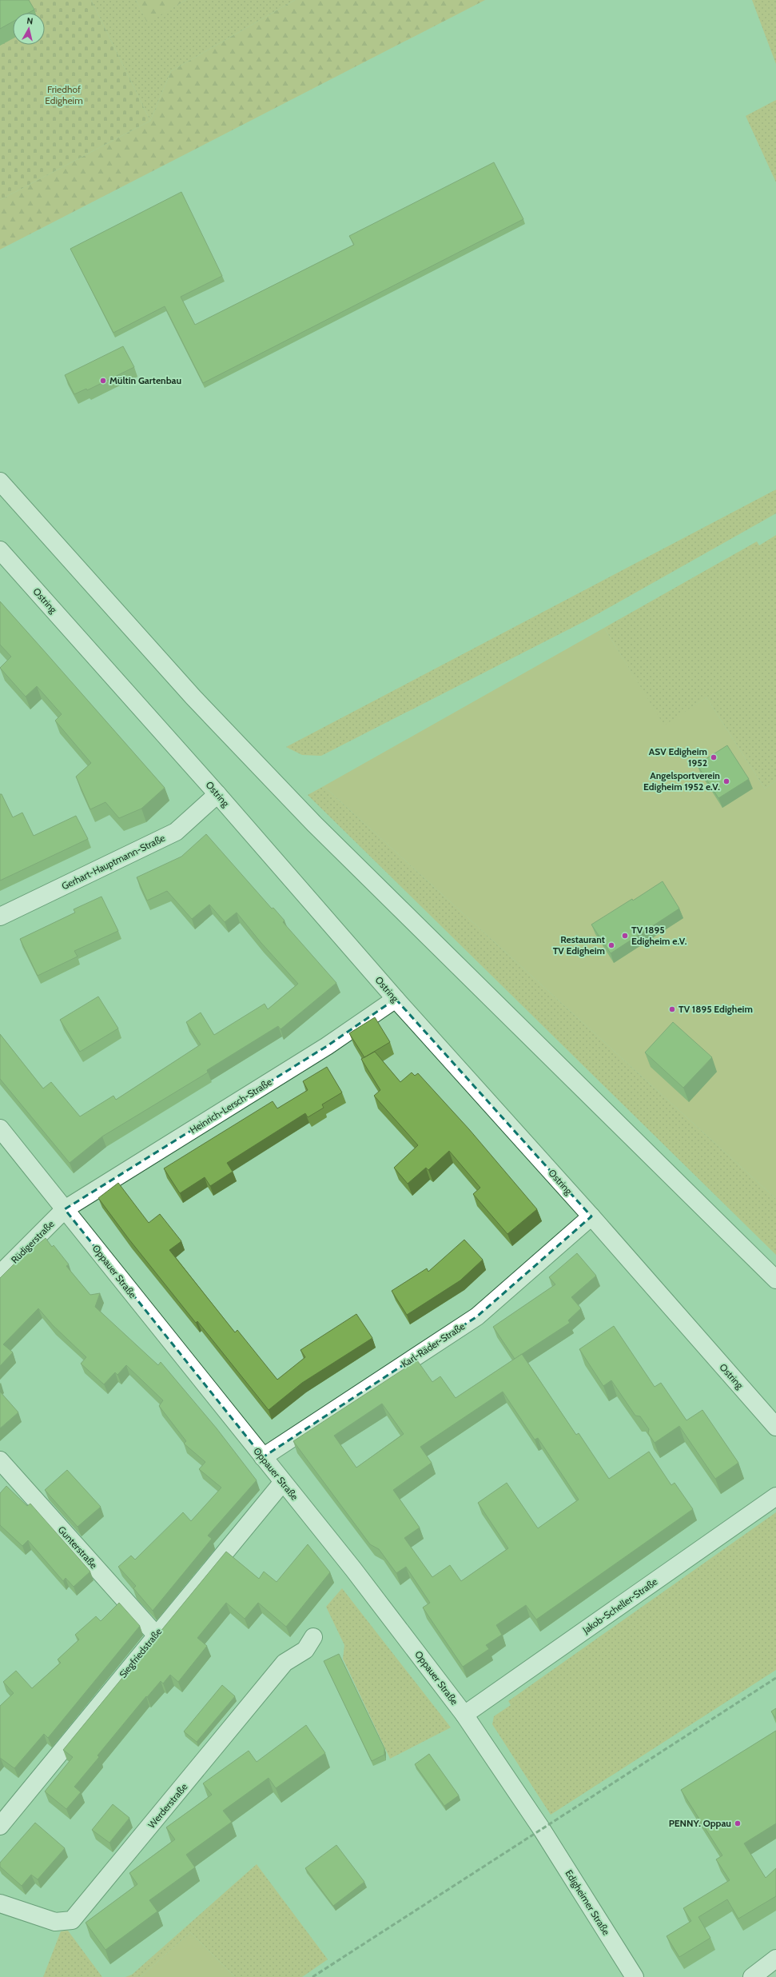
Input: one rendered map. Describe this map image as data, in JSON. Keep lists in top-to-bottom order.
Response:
{
  "streets": {
    "street": [
      "Ostring",
      "Gerhart-Hauptmann-Straße",
      "Heinrich-Lersch-Straße",
      "Rüdigerstraße",
      "Oppauer Straße",
      "Karl-Räder-Straße",
      "Gunterstraße",
      "Jakob-Scheller-Straße",
      "Siegfriedstraße",
      "Werderstraße",
      "Edigheimer Straße"
    ]
  },
  "crossings": [
    ["Ostring", "Gerhart-Hauptmann-Straße"],
    ["Ostring", "Heinrich-Lersch-Straße"],
    ["Ostring", "Karl-Räder-Straße"],
    ["Heinrich-Lersch-Straße", "Rüdigerstraße"],
    ["Heinrich-Lersch-Straße", "Oppauer Straße"],
    ["Rüdigerstraße", "Oppauer Straße"],
    ["Oppauer Straße", "Karl-Räder-Straße"],
    ["Oppauer Straße", "Jakob-Scheller-Straße"],
    ["Oppauer Straße", "Siegfriedstraße"],
    ["Oppauer Straße", "Edigheimer Straße"],
    ["Gunterstraße", "Siegfriedstraße"]
  ],
  "parks": ["Friedhof Edigheim"],
  "places": [
    "Mültin Gartenbau",
    "ASV Edigheim 1952",
    "Angelsportverein Edigheim 1952 e.V.",
    "TV 1895 Edigheim e.V.",
    "Restaurant TV Edigheim",
    "TV 1895 Edigheim",
    "PENNY. Oppau"
  ],
  "north": "top"
}
